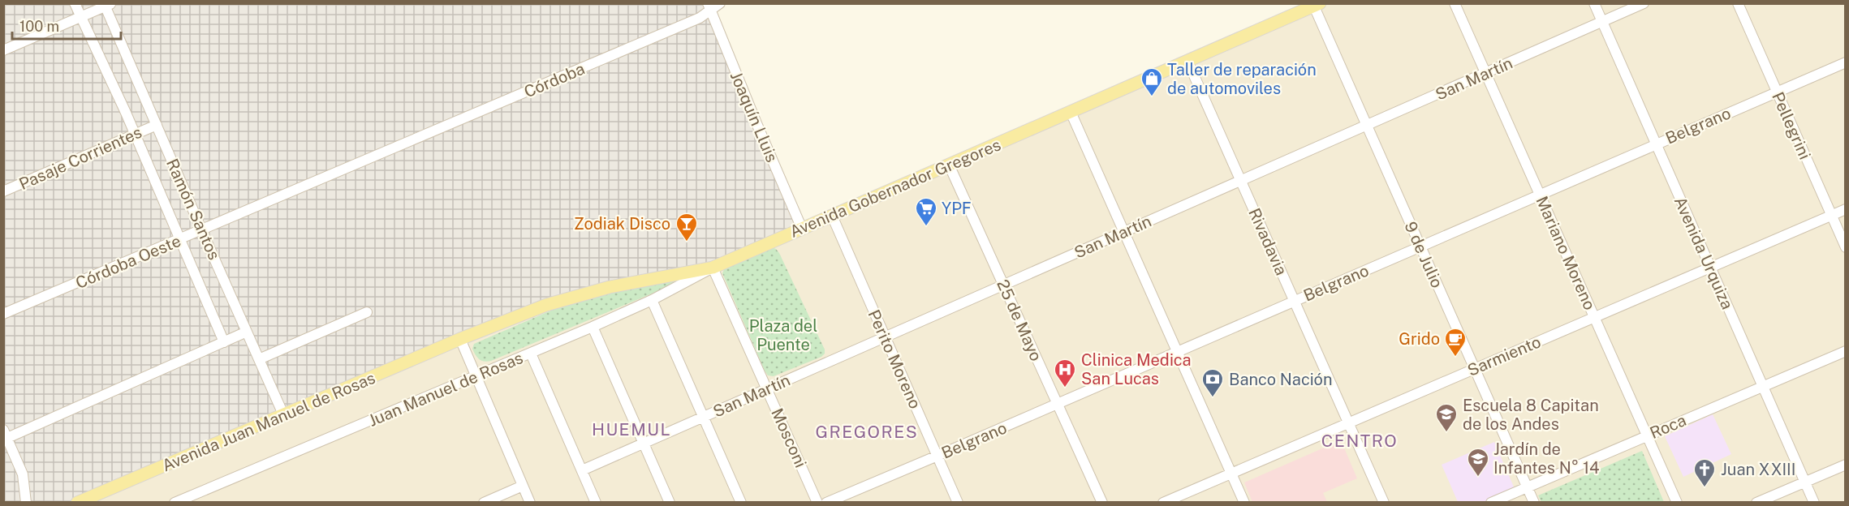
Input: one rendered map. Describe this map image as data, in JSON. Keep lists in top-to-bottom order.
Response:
{
  "streets": {
    "main road": ["Avenida Gobernador Gregores", "Avenida Juan Manuel de Rosas"],
    "street": [
      "San Martín",
      "Córdoba",
      "Joaquín Lluis",
      "Belgrano",
      "Pellegrini",
      "Pasaje Corrientes",
      "Ramón Santos",
      "Rivadavia",
      "Mariano Moreno",
      "Avenida Urquiza",
      "9 de Julio",
      "Córdoba Oeste",
      "25 de Mayo",
      "Sarmiento",
      "Perito Moreno",
      "Juan Manuel de Rosas",
      "Roca",
      "Mosconi"
    ]
  },
  "crossings": [
    ["San Martín", "Rivadavia"],
    ["San Martín", "Mariano Moreno"],
    ["San Martín", "Avenida Urquiza"],
    ["San Martín", "9 de Julio"],
    ["San Martín", "25 de Mayo"],
    ["San Martín", "Perito Moreno"],
    ["San Martín", "Mosconi"],
    ["Córdoba", "Joaquín Lluis"],
    ["Córdoba", "Córdoba Oeste"],
    ["Joaquín Lluis", "Avenida Gobernador Gregores"],
    ["Belgrano", "Pellegrini"],
    ["Belgrano", "Rivadavia"],
    ["Belgrano", "Mariano Moreno"],
    ["Belgrano", "Avenida Urquiza"],
    ["Belgrano", "9 de Julio"],
    ["Belgrano", "25 de Mayo"],
    ["Belgrano", "Perito Moreno"],
    ["Pellegrini", "Sarmiento"],
    ["Pasaje Corrientes", "Ramón Santos"],
    ["Avenida Gobernador Gregores", "Rivadavia"],
    ["Avenida Gobernador Gregores", "9 de Julio"],
    ["Avenida Gobernador Gregores", "25 de Mayo"],
    ["Avenida Gobernador Gregores", "Perito Moreno"],
    ["Avenida Gobernador Gregores", "Juan Manuel de Rosas"],
    ["Avenida Gobernador Gregores", "Avenida Juan Manuel de Rosas"],
    ["Avenida Gobernador Gregores", "Mosconi"],
    ["Ramón Santos", "Córdoba Oeste"],
    ["Ramón Santos", "Avenida Juan Manuel de Rosas"],
    ["Rivadavia", "Sarmiento"],
    ["Mariano Moreno", "Sarmiento"],
    ["Mariano Moreno", "Roca"],
    ["Avenida Urquiza", "Sarmiento"],
    ["Avenida Urquiza", "Roca"],
    ["9 de Julio", "Sarmiento"],
    ["9 de Julio", "Roca"],
    ["Juan Manuel de Rosas", "Mosconi"]
  ],
  "districts": ["HUEMUL", "GREGORES", "CENTRO"],
  "parks": ["Plaza del Puente"],
  "places": {
    "shop": ["Taller de reparación de automoviles"],
    "supermarket": ["YPF"],
    "bar": ["Zodiak Disco"],
    "cafe": ["Grido"],
    "hospital": ["Clinica Medica San Lucas"],
    "bank": ["Banco Nación"],
    "school or university": ["Escuela 8 Capitan de los Andes", "Jardín de Infantes N° 14"],
    "church": ["Juan XXIII"]
  },
  "scale_bar": "100 m"
}
